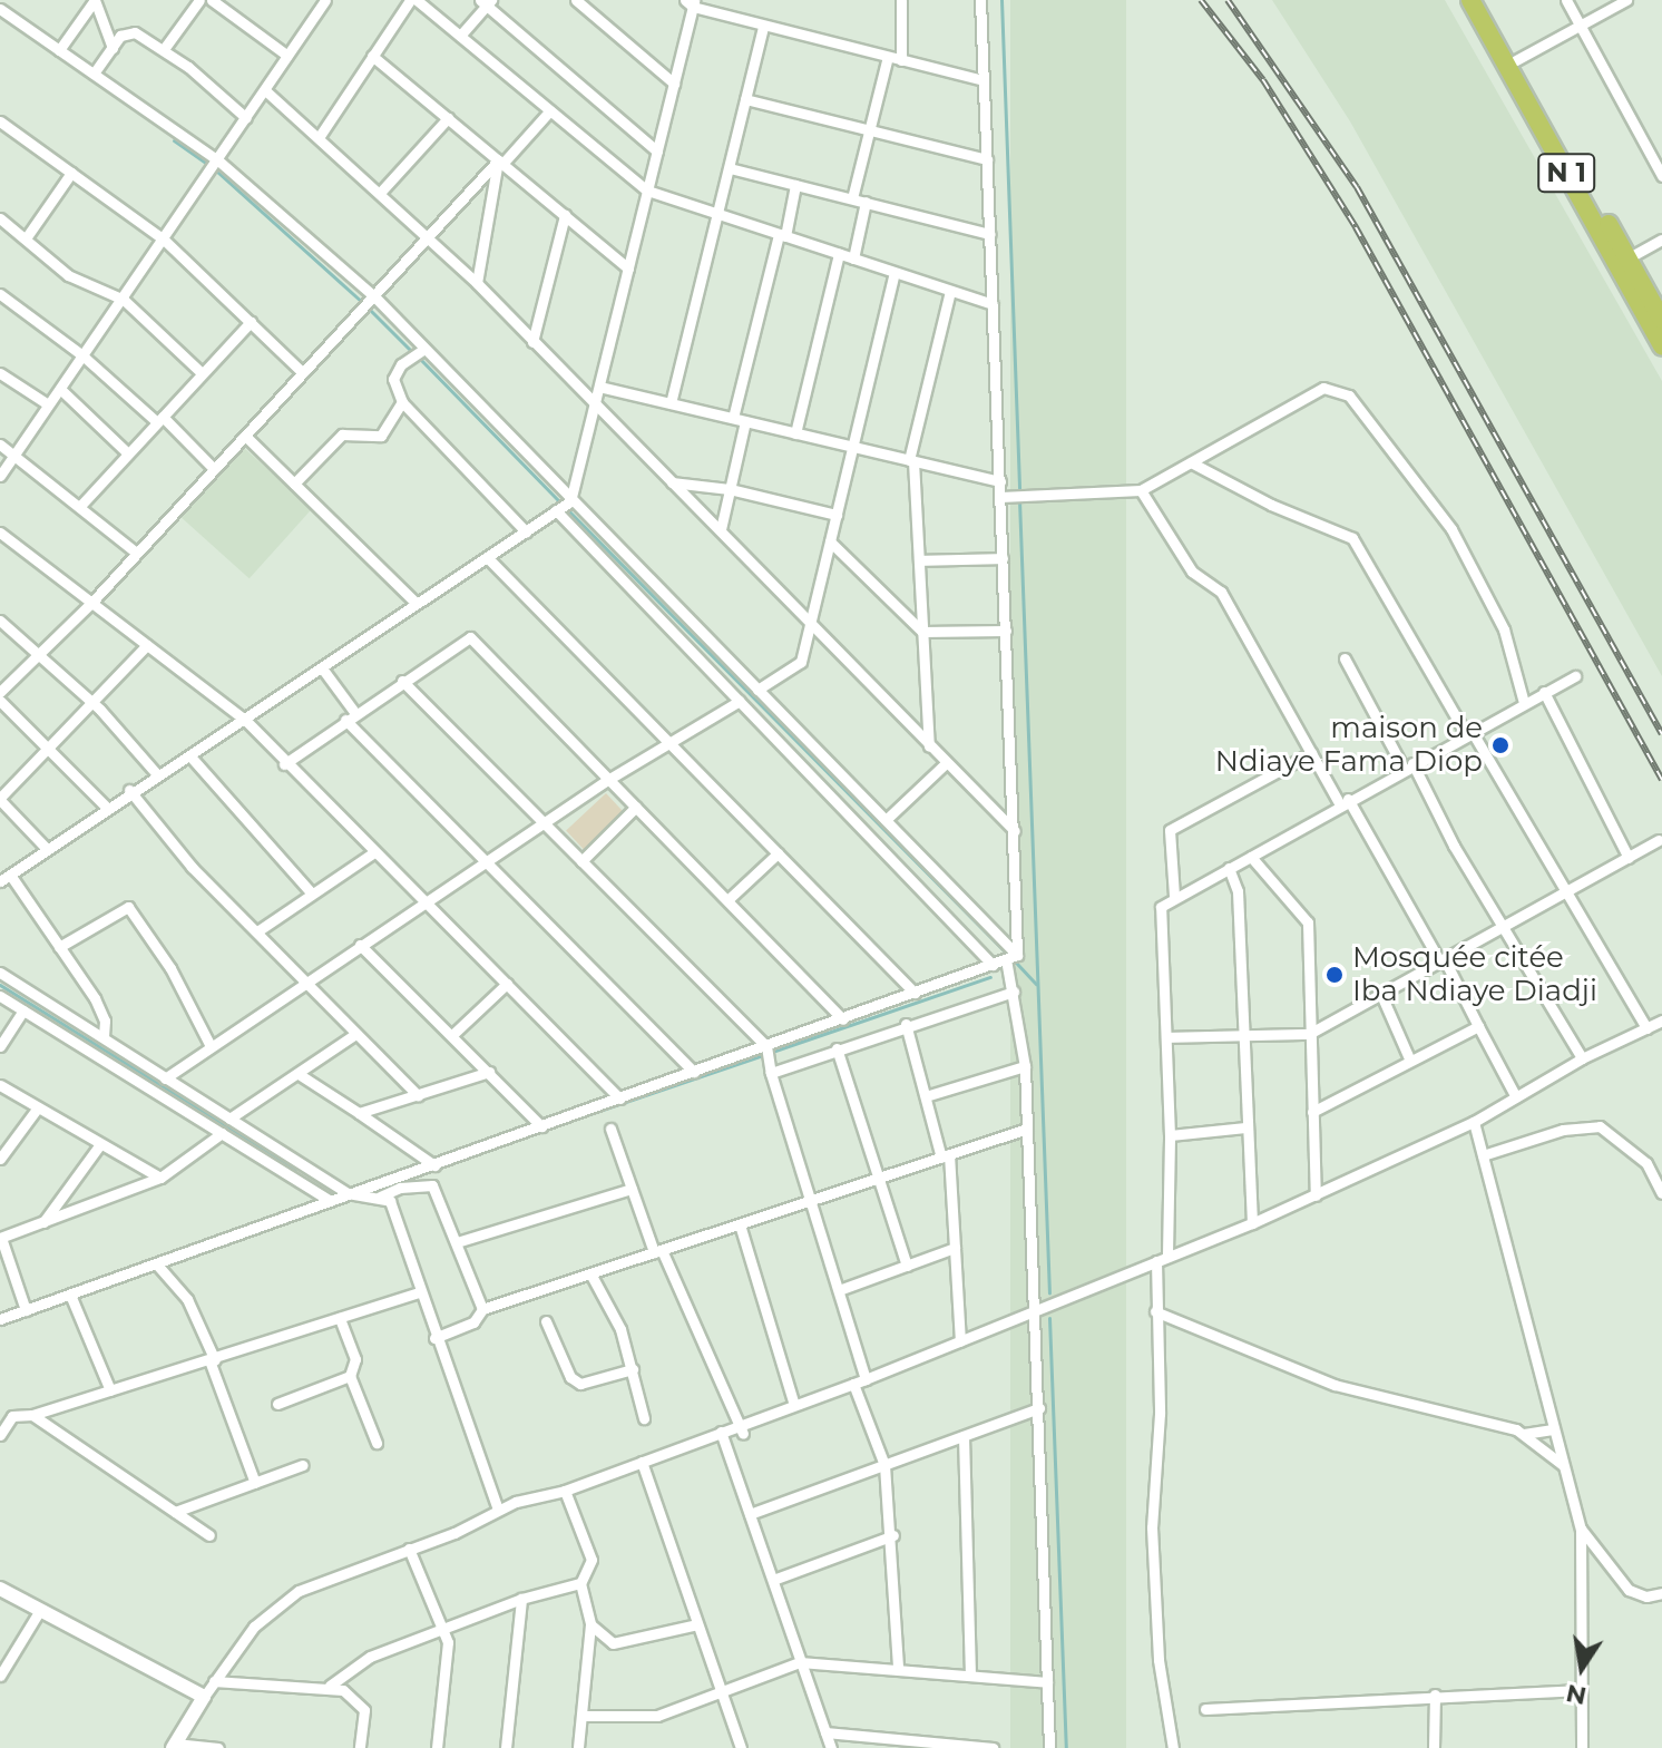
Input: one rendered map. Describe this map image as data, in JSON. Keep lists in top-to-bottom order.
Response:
{
  "streets": {
    "highway": ["N 1"]
  },
  "places": ["maison de Ndiaye Fama Diop", "Mosquée citée Iba Ndiaye Diadji"],
  "north": "bottom"
}
